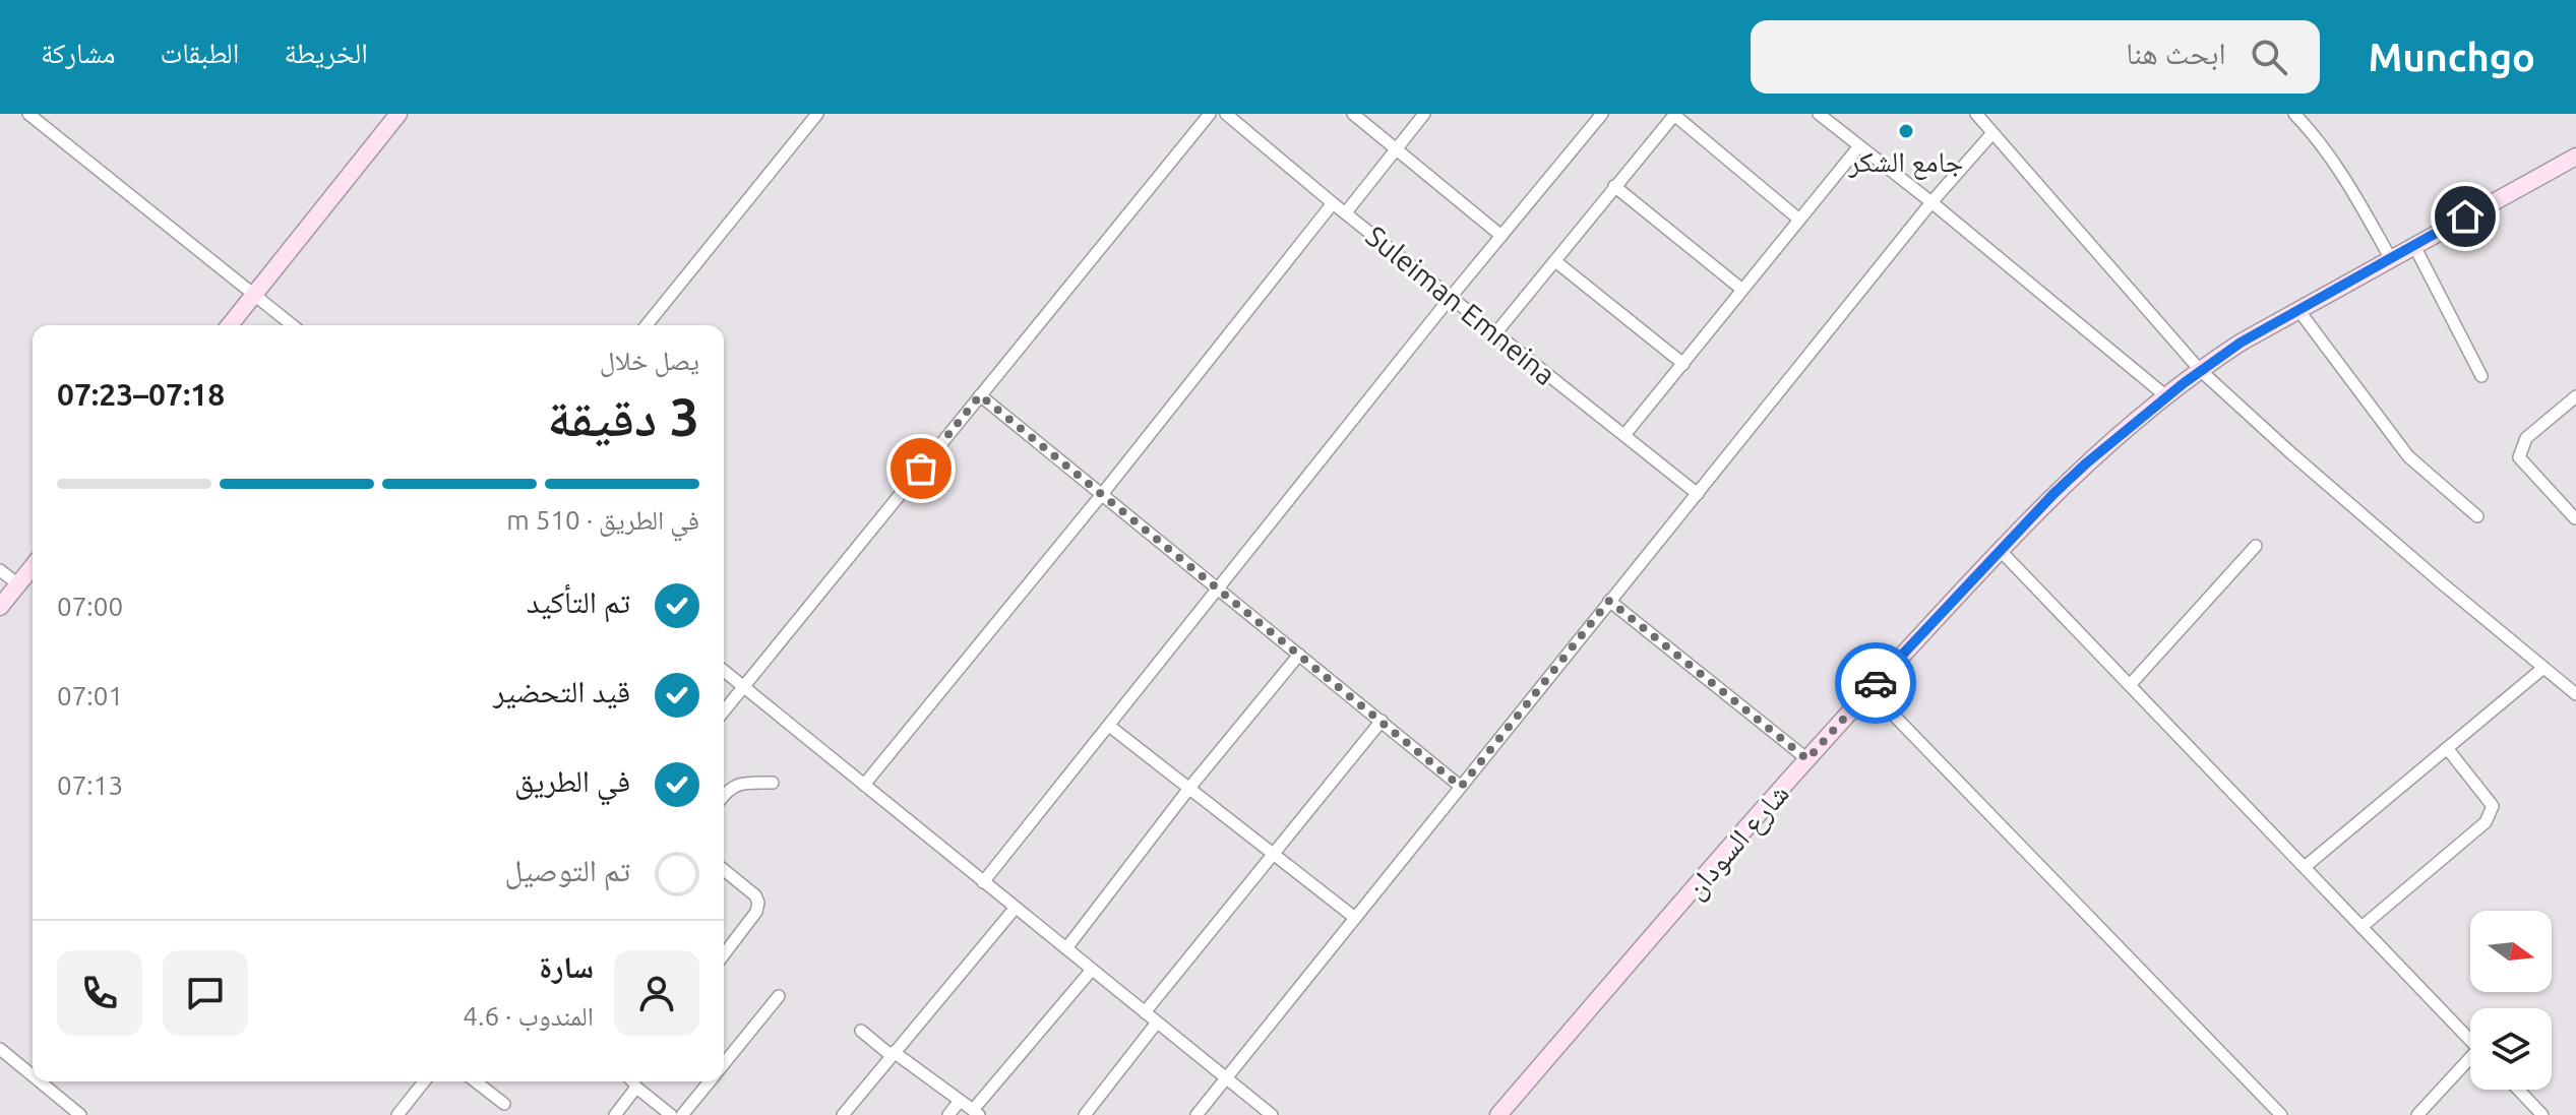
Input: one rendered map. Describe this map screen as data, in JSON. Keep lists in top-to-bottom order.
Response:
{
  "streets": {
    "main road": ["شارع السودان"],
    "street": ["Suleiman Emneina"]
  },
  "places": ["جامع الشكر"],
  "north": "right",
  "page": {
    "header": "Munchgo",
    "search": "ابحث هنا",
    "nav": ["الخريطة", "الطبقات", "مشاركة"],
    "heading": ["3 دقيقة", "يصل خلال", "07:18–07:23"],
    "panel": ["سارة", "المندوب · 4.6"],
    "bar": "في الطريق · 510 m",
    "list": [
      ["تم التأكيد", "07:00"],
      ["قيد التحضير", "07:01"],
      ["في الطريق", "07:13"],
      "تم التوصيل"
    ]
  }
}
